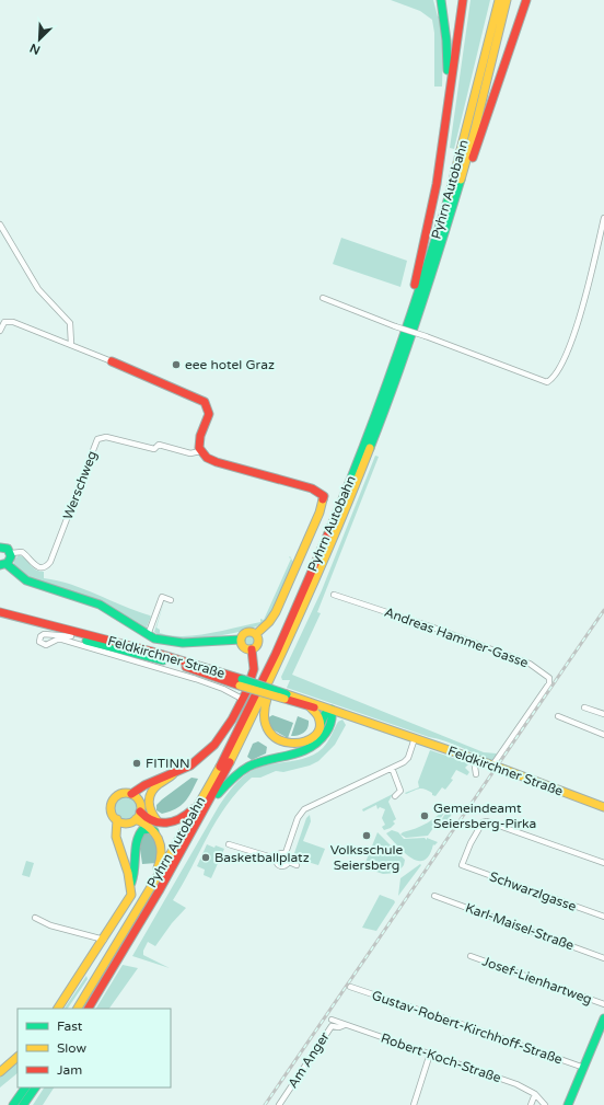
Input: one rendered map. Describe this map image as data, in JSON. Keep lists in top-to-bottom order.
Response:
{
  "streets": {
    "main road": ["Pyhrn Autobahn", "Werschweg", "Feldkirchner Straße"],
    "street": [
      "Andreas Hammer-Gasse",
      "Schwarzlgasse",
      "Karl-Maisel-Straße",
      "Josef-Lienhartweg",
      "Gustav-Robert-Kirchhoff-Straße",
      "Robert-Koch-Straße",
      "Am Anger"
    ]
  },
  "crossings": [
    ["Andreas Hammer-Gasse", "Feldkirchner Straße"],
    ["Robert-Koch-Straße", "Am Anger"]
  ],
  "places": [
    "eee hotel Graz",
    "FITINN",
    "Gemeindeamt Seiersberg-Pirka",
    "Volksschule Seiersberg",
    "Basketballplatz"
  ],
  "legend": ["Fast", "Slow", "Jam"],
  "north": "bottom left"
}
